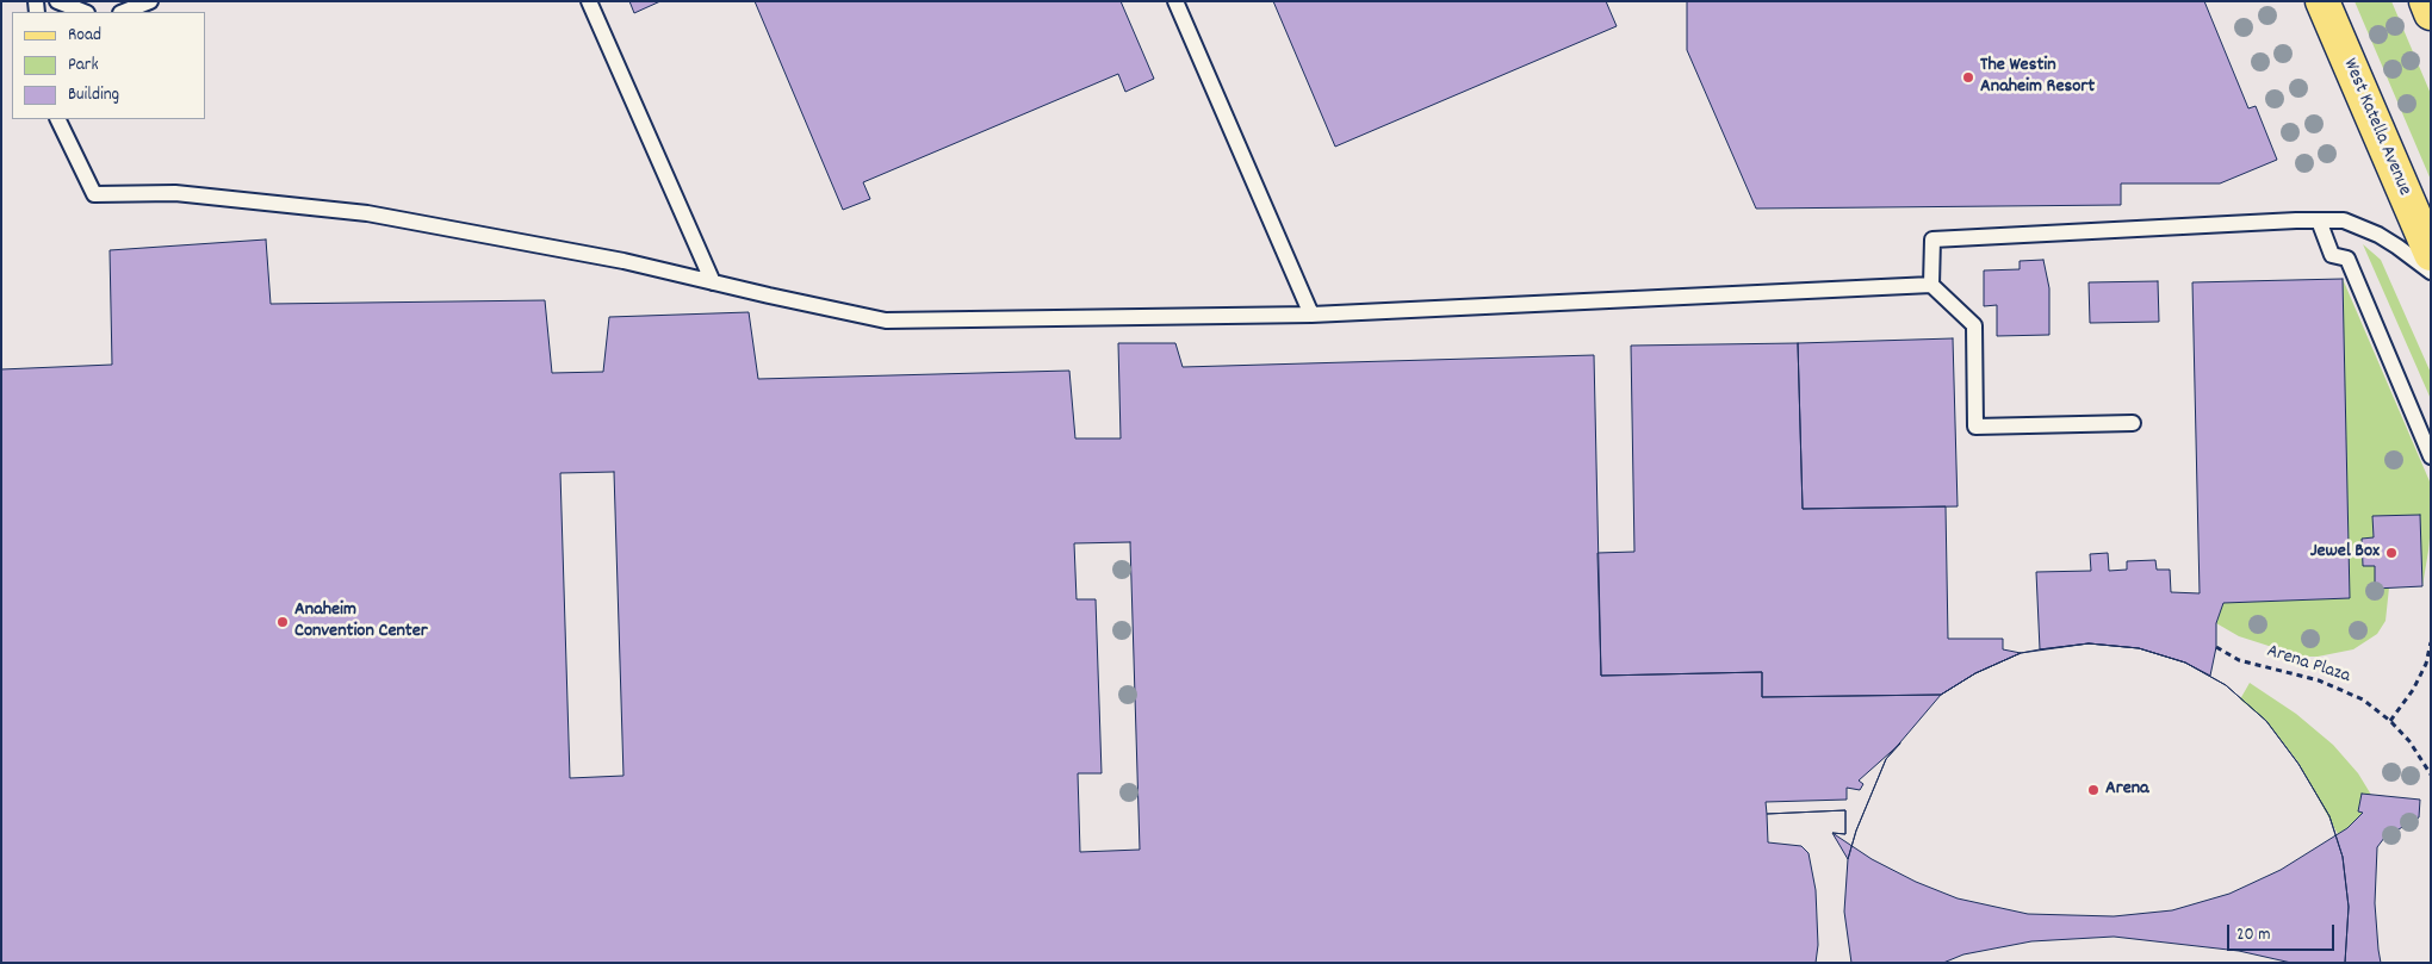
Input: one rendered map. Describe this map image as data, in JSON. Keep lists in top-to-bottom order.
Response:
{
  "streets": {
    "main road": ["West Katella Avenue"],
    "path": ["Arena Plaza"]
  },
  "places": [
    "The Westin Anaheim Resort",
    "Jewel Box",
    "Anaheim Convention Center",
    "Arena"
  ],
  "legend": ["Road", "Park", "Building"],
  "scale_bar": "20 m"
}
